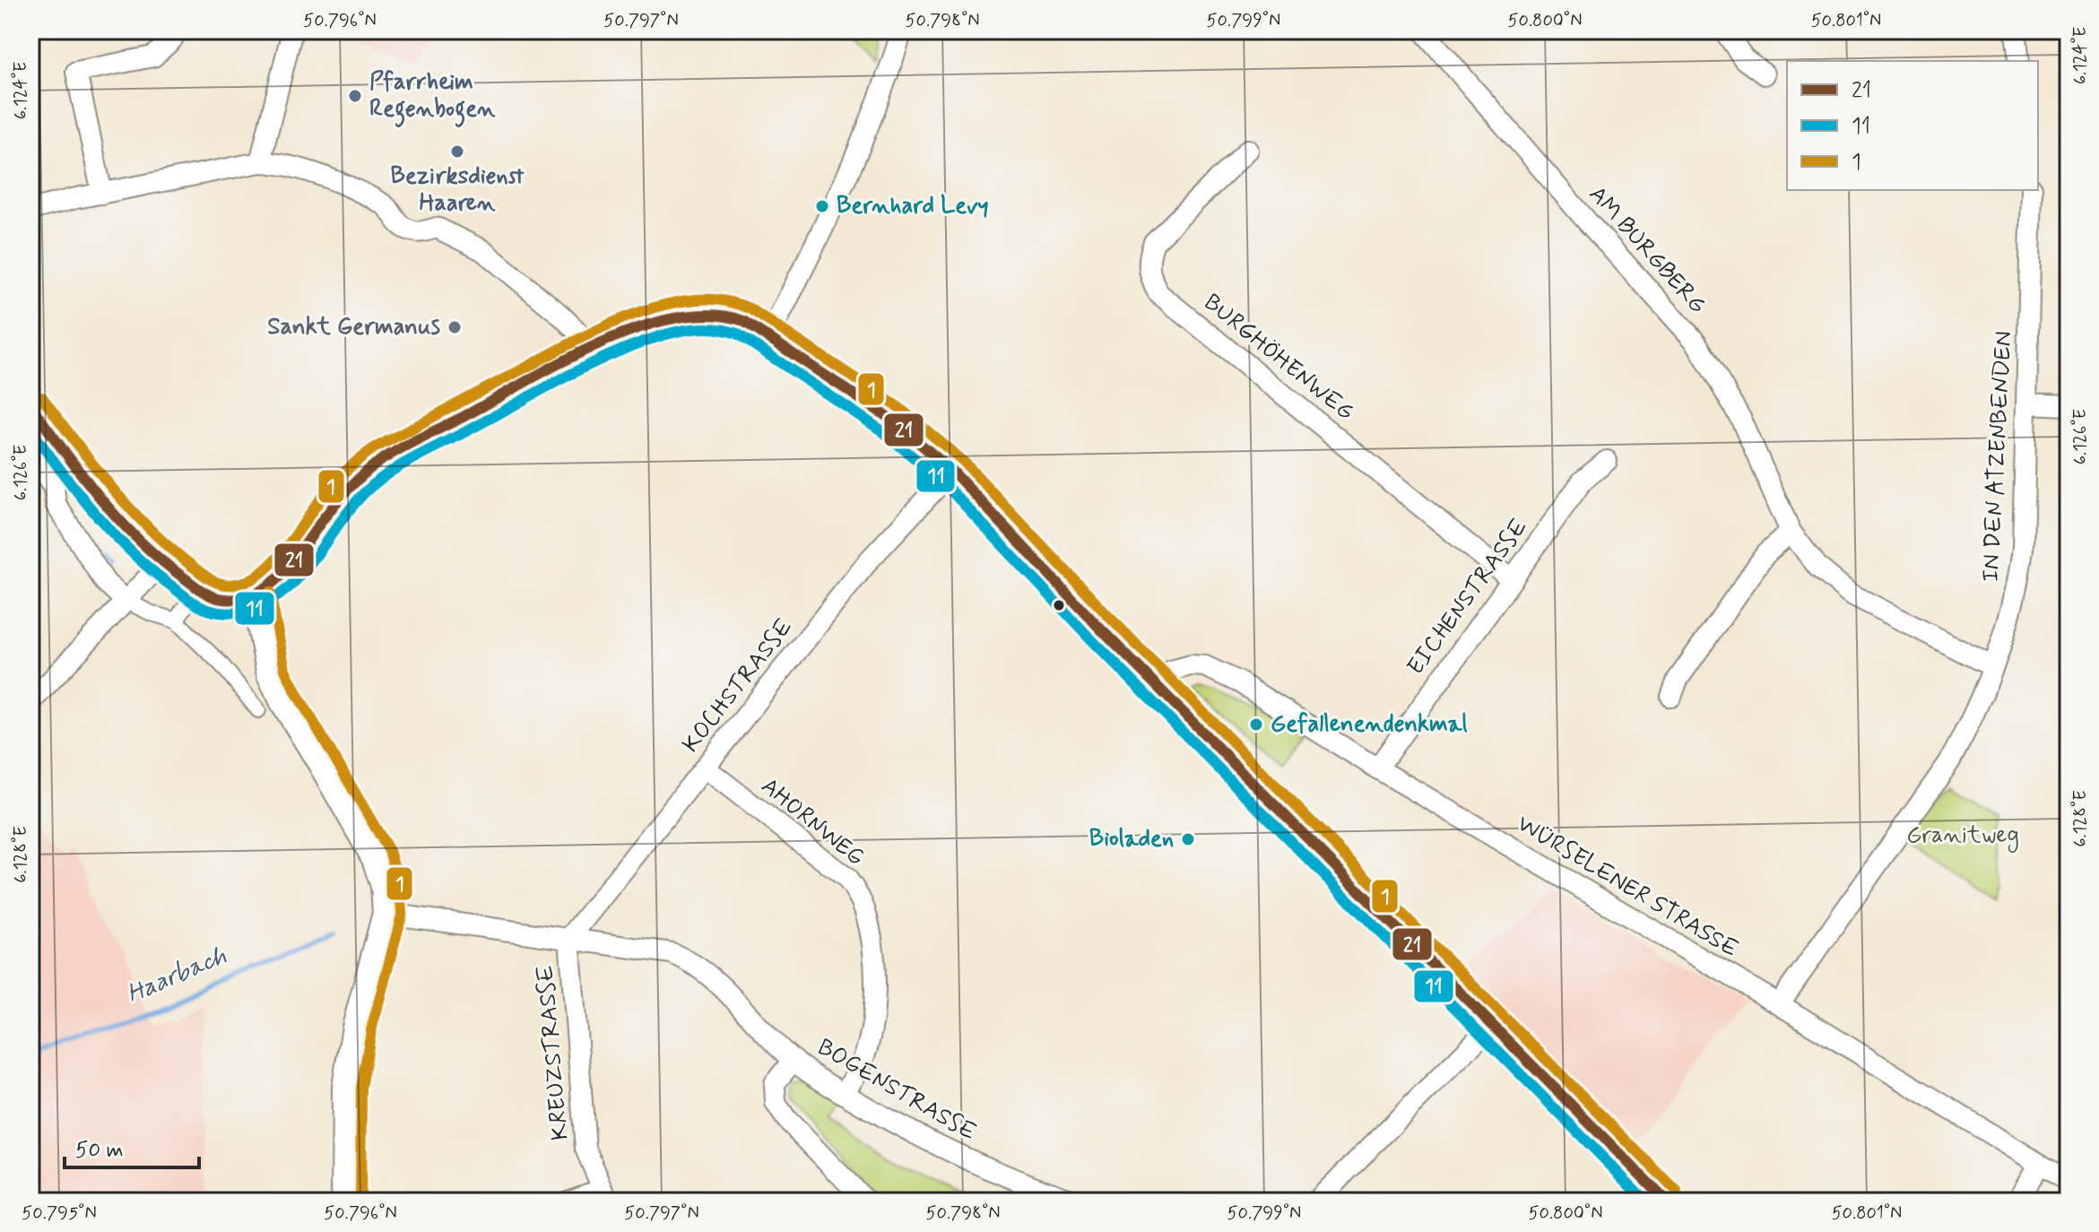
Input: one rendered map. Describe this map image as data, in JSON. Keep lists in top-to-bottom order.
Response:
{
  "streets": {
    "street": [
      "AM BURGBERG",
      "BURGHÖHENWEG",
      "IN DEN ATZENBENDEN",
      "EICHENSTRASSE",
      "KOCHSTRASSE",
      "AHORNWEG",
      "WÜRSELENER STRASSE",
      "KREUZSTRASSE",
      "BOGENSTRASSE"
    ]
  },
  "crossings": [
    ["AM BURGBERG", "IN DEN ATZENBENDEN"],
    ["BURGHÖHENWEG", "EICHENSTRASSE"],
    ["IN DEN ATZENBENDEN", "WÜRSELENER STRASSE"],
    ["EICHENSTRASSE", "WÜRSELENER STRASSE"],
    ["KOCHSTRASSE", "AHORNWEG"],
    ["KOCHSTRASSE", "KREUZSTRASSE"],
    ["KOCHSTRASSE", "BOGENSTRASSE"],
    ["AHORNWEG", "BOGENSTRASSE"],
    ["KREUZSTRASSE", "BOGENSTRASSE"]
  ],
  "water": ["Haarbach"],
  "parks": ["Granitweg"],
  "places": [
    "Pfarrheim Regenbogen",
    "Bezirksdienst Haaren",
    "Bernhard Levy",
    "Sankt Germanus",
    "Gefallenendenkmal",
    "Bioladen"
  ],
  "lines": ["transit line 1", "transit line 21", "transit line 11"],
  "legend": ["21", "11", "1"],
  "scale_bar": "50 m",
  "coordinates": [
    "50.796°N",
    "50.797°N",
    "50.798°N",
    "50.799°N",
    "50.800°N",
    "50.801°N",
    "6.124°E",
    "6.126°E",
    "6.128°E",
    "50.795°N"
  ]
}
